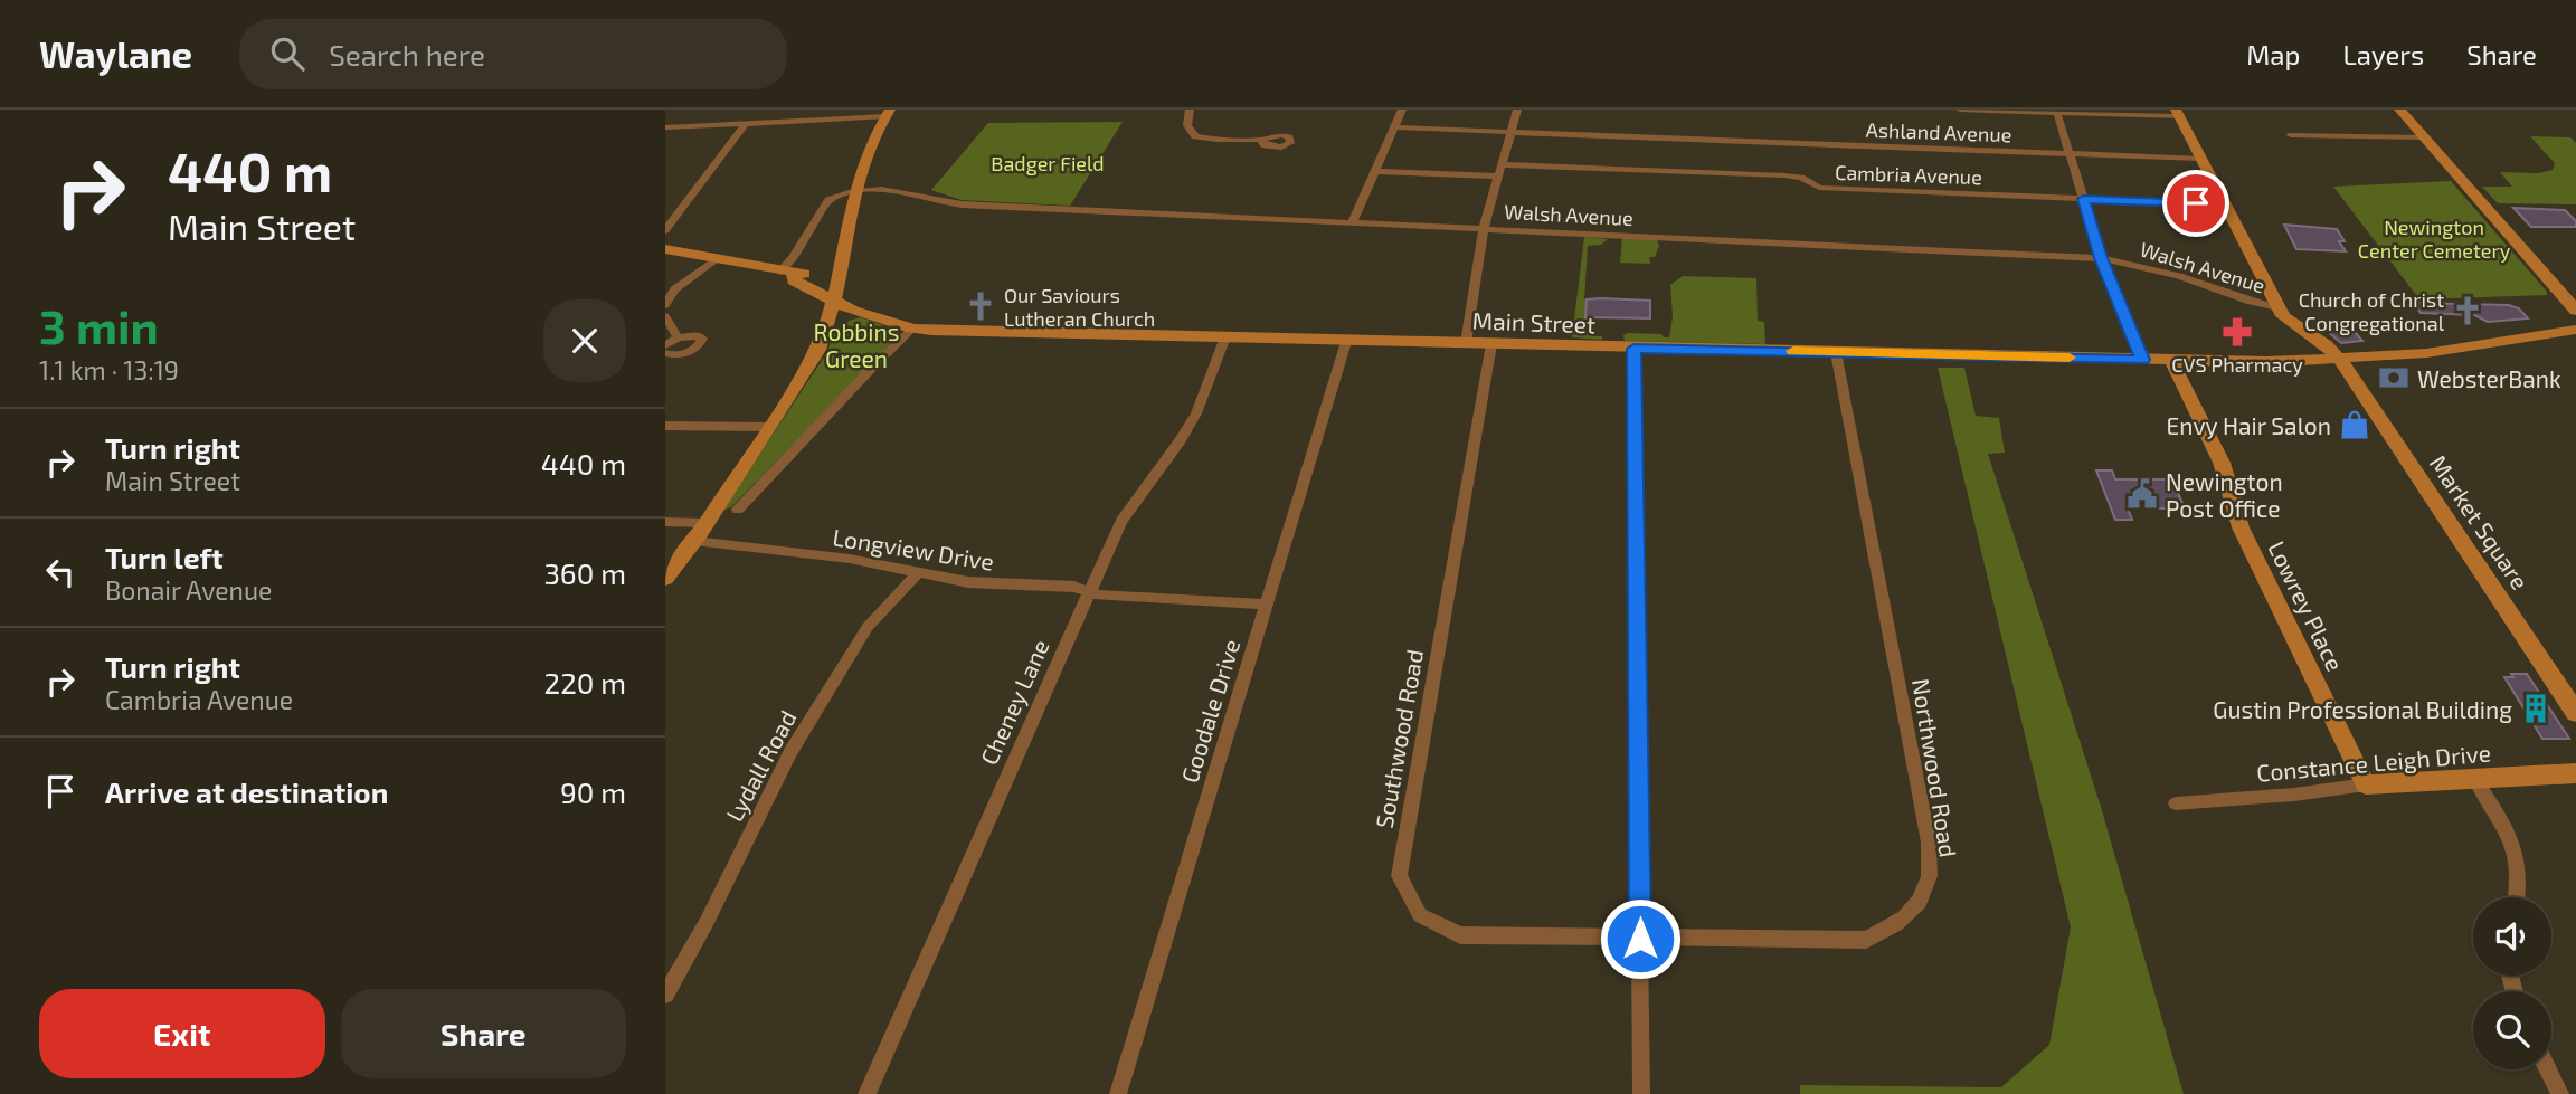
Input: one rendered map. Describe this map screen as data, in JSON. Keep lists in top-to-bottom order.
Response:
{
  "streets": {
    "main road": [
      "Main Street",
      "Market Square",
      "Lowrey Place",
      "Constance Leigh Drive"
    ],
    "street": [
      "Ashland Avenue",
      "Cambria Avenue",
      "Walsh Avenue",
      "Longview Drive",
      "Cheney Lane",
      "Goodale Drive",
      "Southwood Road",
      "Lydall Road",
      "Northwood Road"
    ]
  },
  "crossings": [
    ["Walsh Avenue", "Market Square"],
    ["Main Street", "Market Square"],
    ["Main Street", "Lowrey Place"],
    ["Main Street", "Cheney Lane"],
    ["Main Street", "Goodale Drive"],
    ["Main Street", "Southwood Road"],
    ["Main Street", "Northwood Road"],
    ["Longview Drive", "Cheney Lane"],
    ["Longview Drive", "Goodale Drive"],
    ["Longview Drive", "Lydall Road"],
    ["Lowrey Place", "Constance Leigh Drive"],
    ["Southwood Road", "Northwood Road"]
  ],
  "parks": ["Badger Field", "Newington Center Cemetery", "Robbins Green"],
  "places": {
    "church": ["Our Saviours Lutheran Church", "Church of Christ Congregational"],
    "pharmacy": ["CVS Pharmacy"],
    "bank": ["WebsterBank"],
    "shop": ["Envy Hair Salon"],
    "public building": ["Newington Post Office"],
    "building": ["Gustin Professional Building"]
  },
  "page": {
    "header": "Waylane",
    "search": "Search here",
    "nav": ["Map", "Layers", "Share"],
    "turn": ["440 m", "Main Street"],
    "heading": ["3 min", "1.1 km · 13:19"],
    "list": [
      {
        "name": "Turn right",
        "note": "Main Street",
        "value": "440 m"
      },
      {
        "name": "Turn left",
        "note": "Bonair Avenue",
        "value": "360 m"
      },
      {
        "name": "Turn right",
        "note": "Cambria Avenue",
        "value": "220 m"
      },
      {
        "name": "Arrive at destination",
        "value": "90 m"
      }
    ],
    "buttons": ["Exit", "Share"]
  }
}
